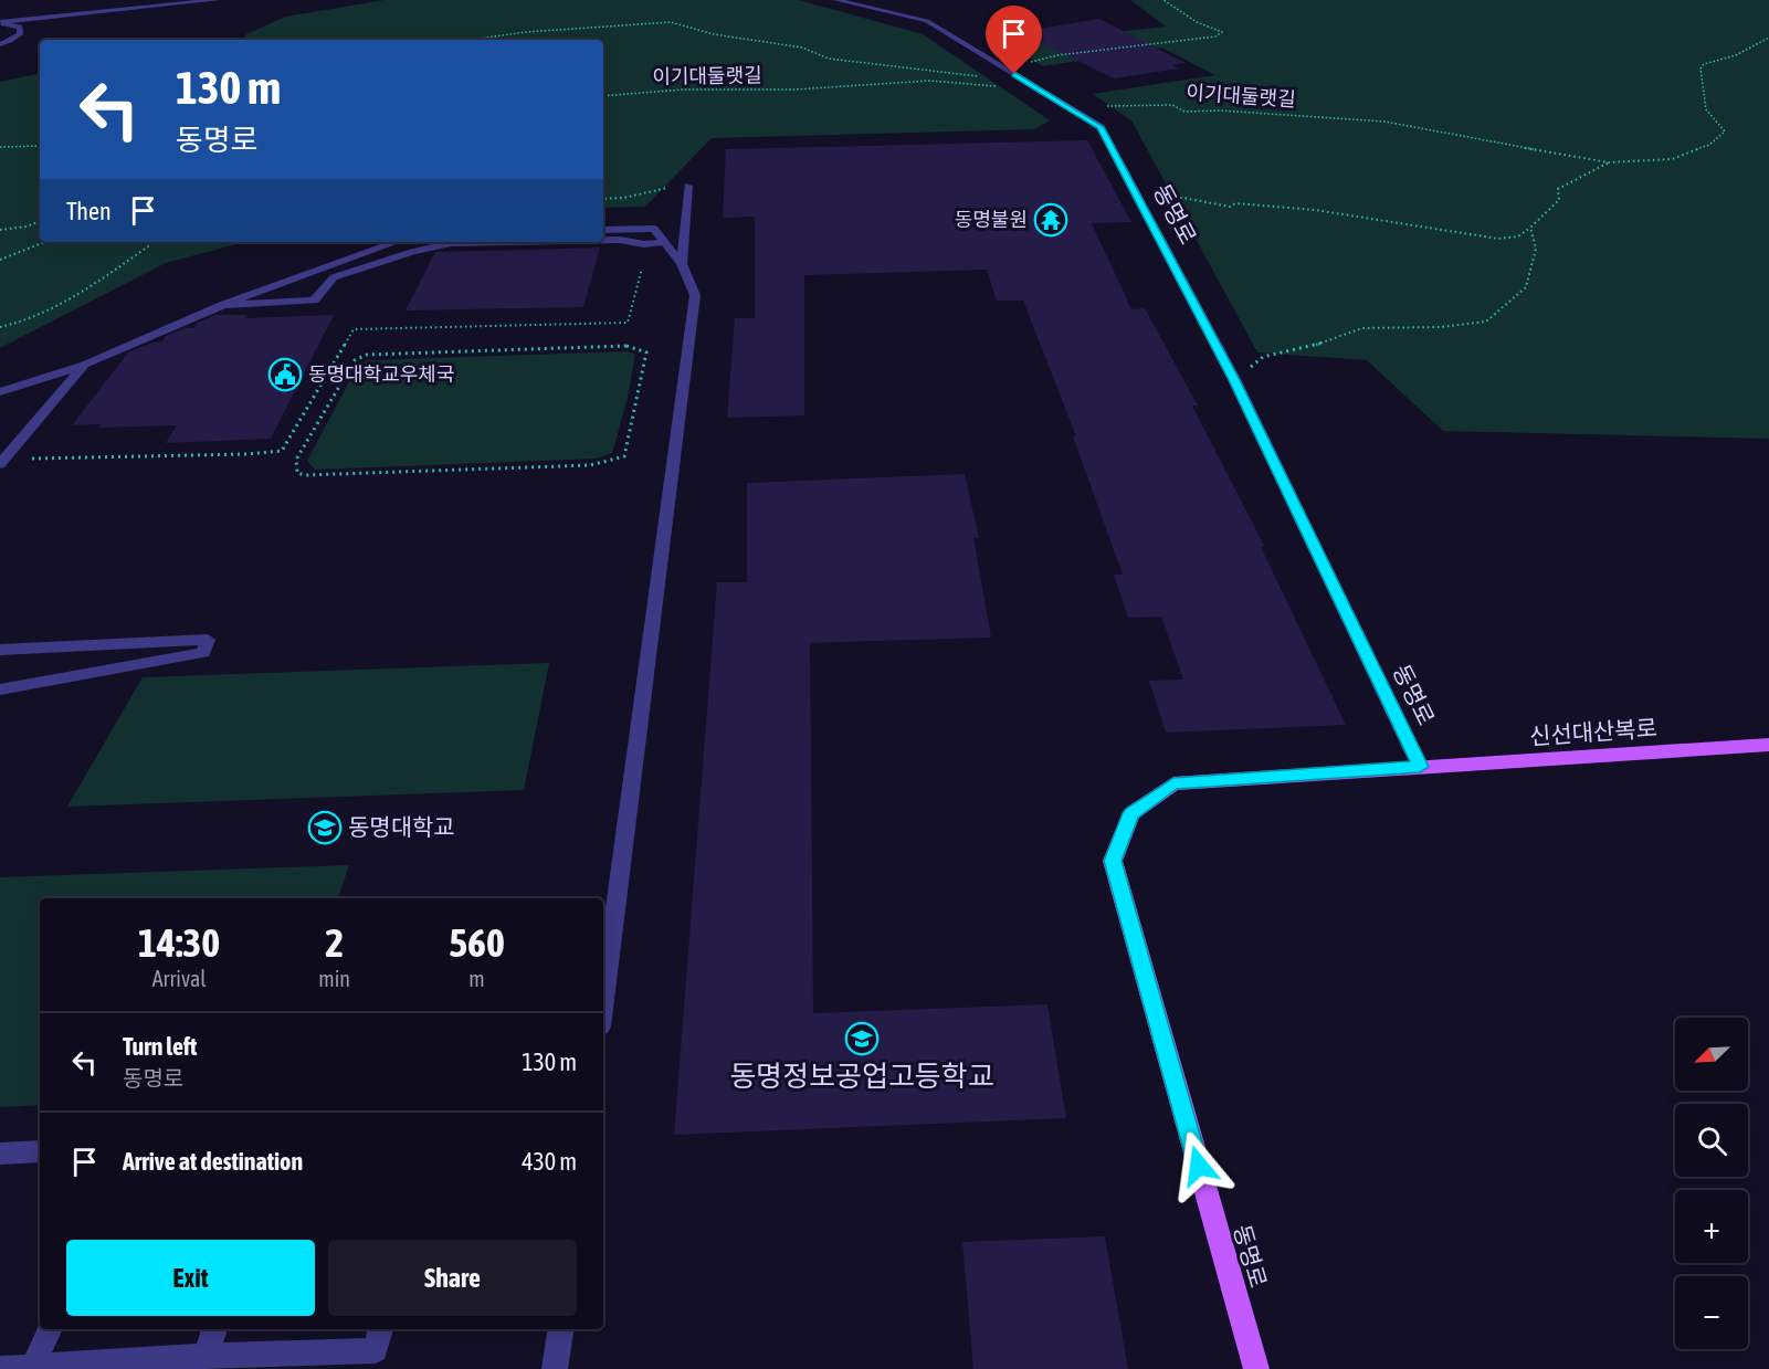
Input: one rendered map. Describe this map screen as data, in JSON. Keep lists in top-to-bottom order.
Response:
{
  "streets": {
    "main road": ["동명로", "신선대산복로"],
    "path": ["이기대둘랫길"]
  },
  "crossings": [
    ["이기대둘랫길", "동명로"],
    ["동명로", "신선대산복로"]
  ],
  "places": {
    "temple": ["동명불원"],
    "public building": ["동명대학교우체국"],
    "school or university": ["동명대학교", "동명정보공업고등학교"]
  },
  "north": "bottom left",
  "page": {
    "turn": ["130 m", "동명로"],
    "then": "Then",
    "eta": [
      "14:30",
      "Arrival",
      "2",
      "min",
      "560",
      "m"
    ],
    "list": [
      {
        "name": "Turn left",
        "note": "동명로",
        "value": "130 m"
      },
      {
        "name": "Arrive at destination",
        "value": "430 m"
      }
    ],
    "map_buttons": ["+", "−"],
    "buttons": ["Exit", "Share"]
  }
}
